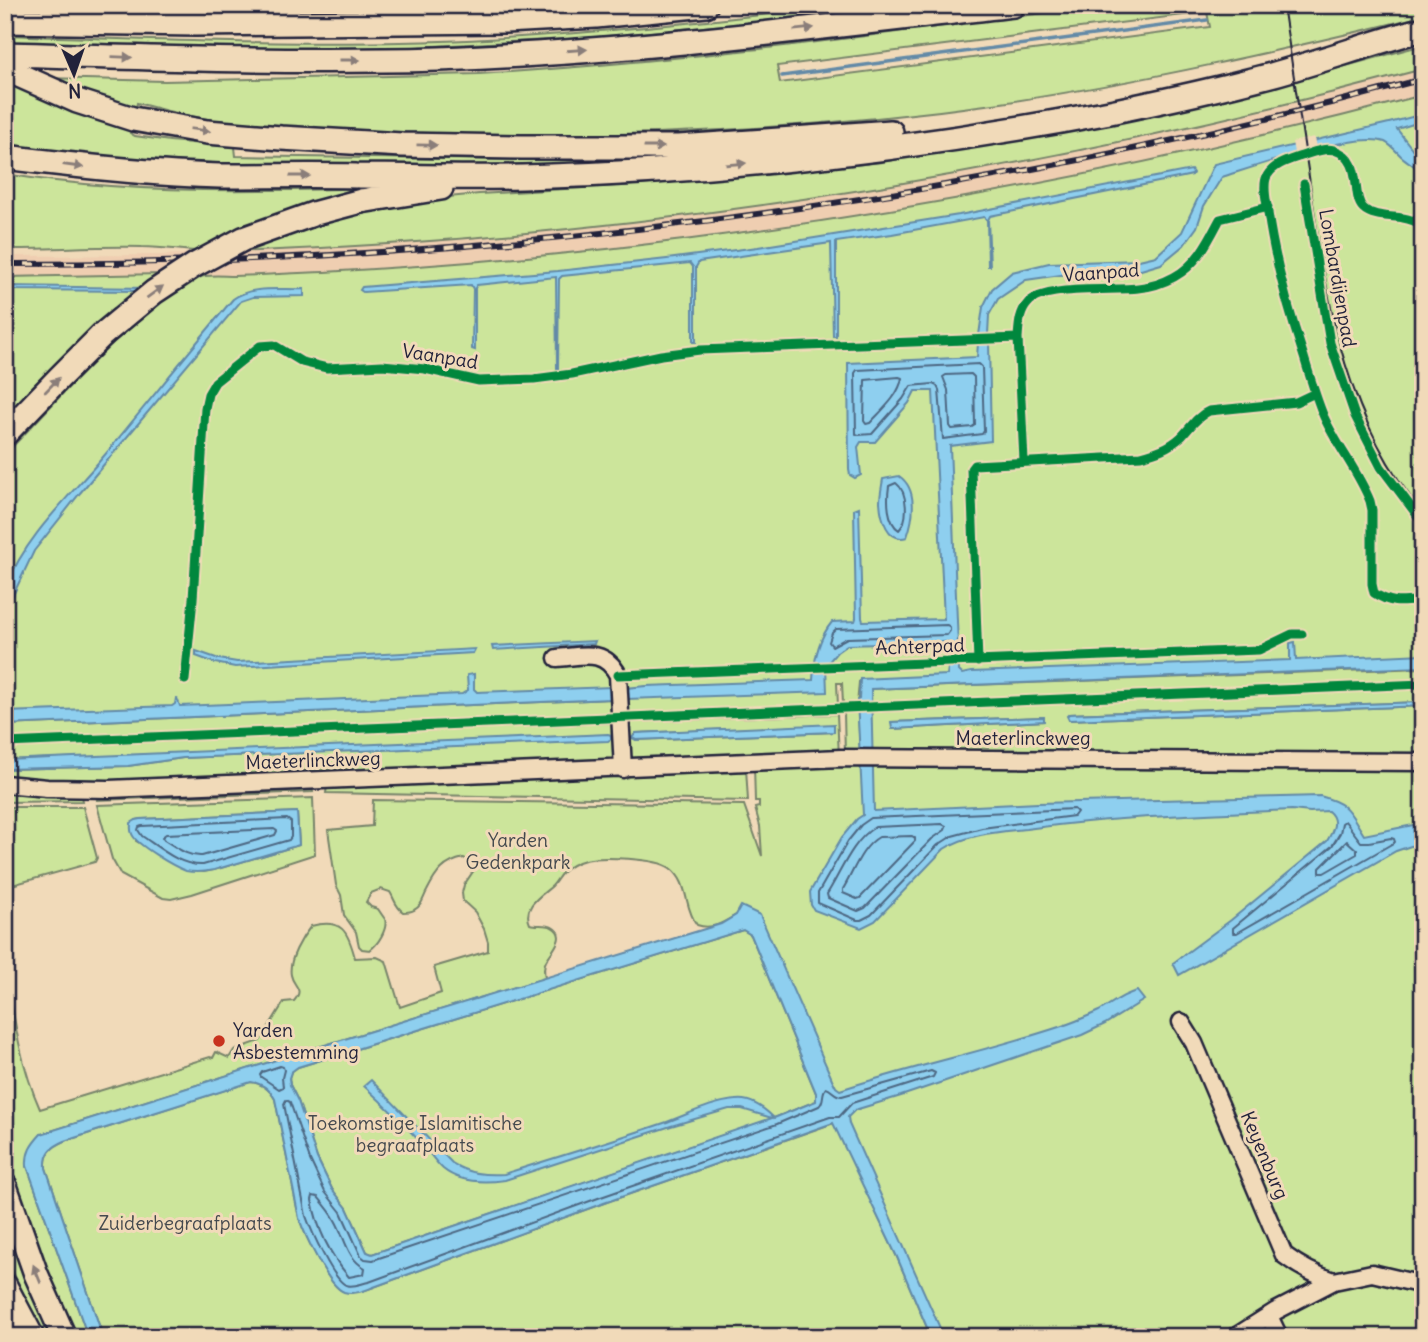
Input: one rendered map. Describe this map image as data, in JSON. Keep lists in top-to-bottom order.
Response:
{
  "streets": {
    "street": ["Maeterlinckweg", "Keyenburg"],
    "cycle path": ["Vaanpad", "Lombardijenpad", "Achterpad"]
  },
  "parks": ["Yarden Gedenkpark", "Toekomstige Islamitische begraafplaats", "Zuiderbegraafplaats"],
  "places": ["Yarden Asbestemming"],
  "north": "bottom"
}
